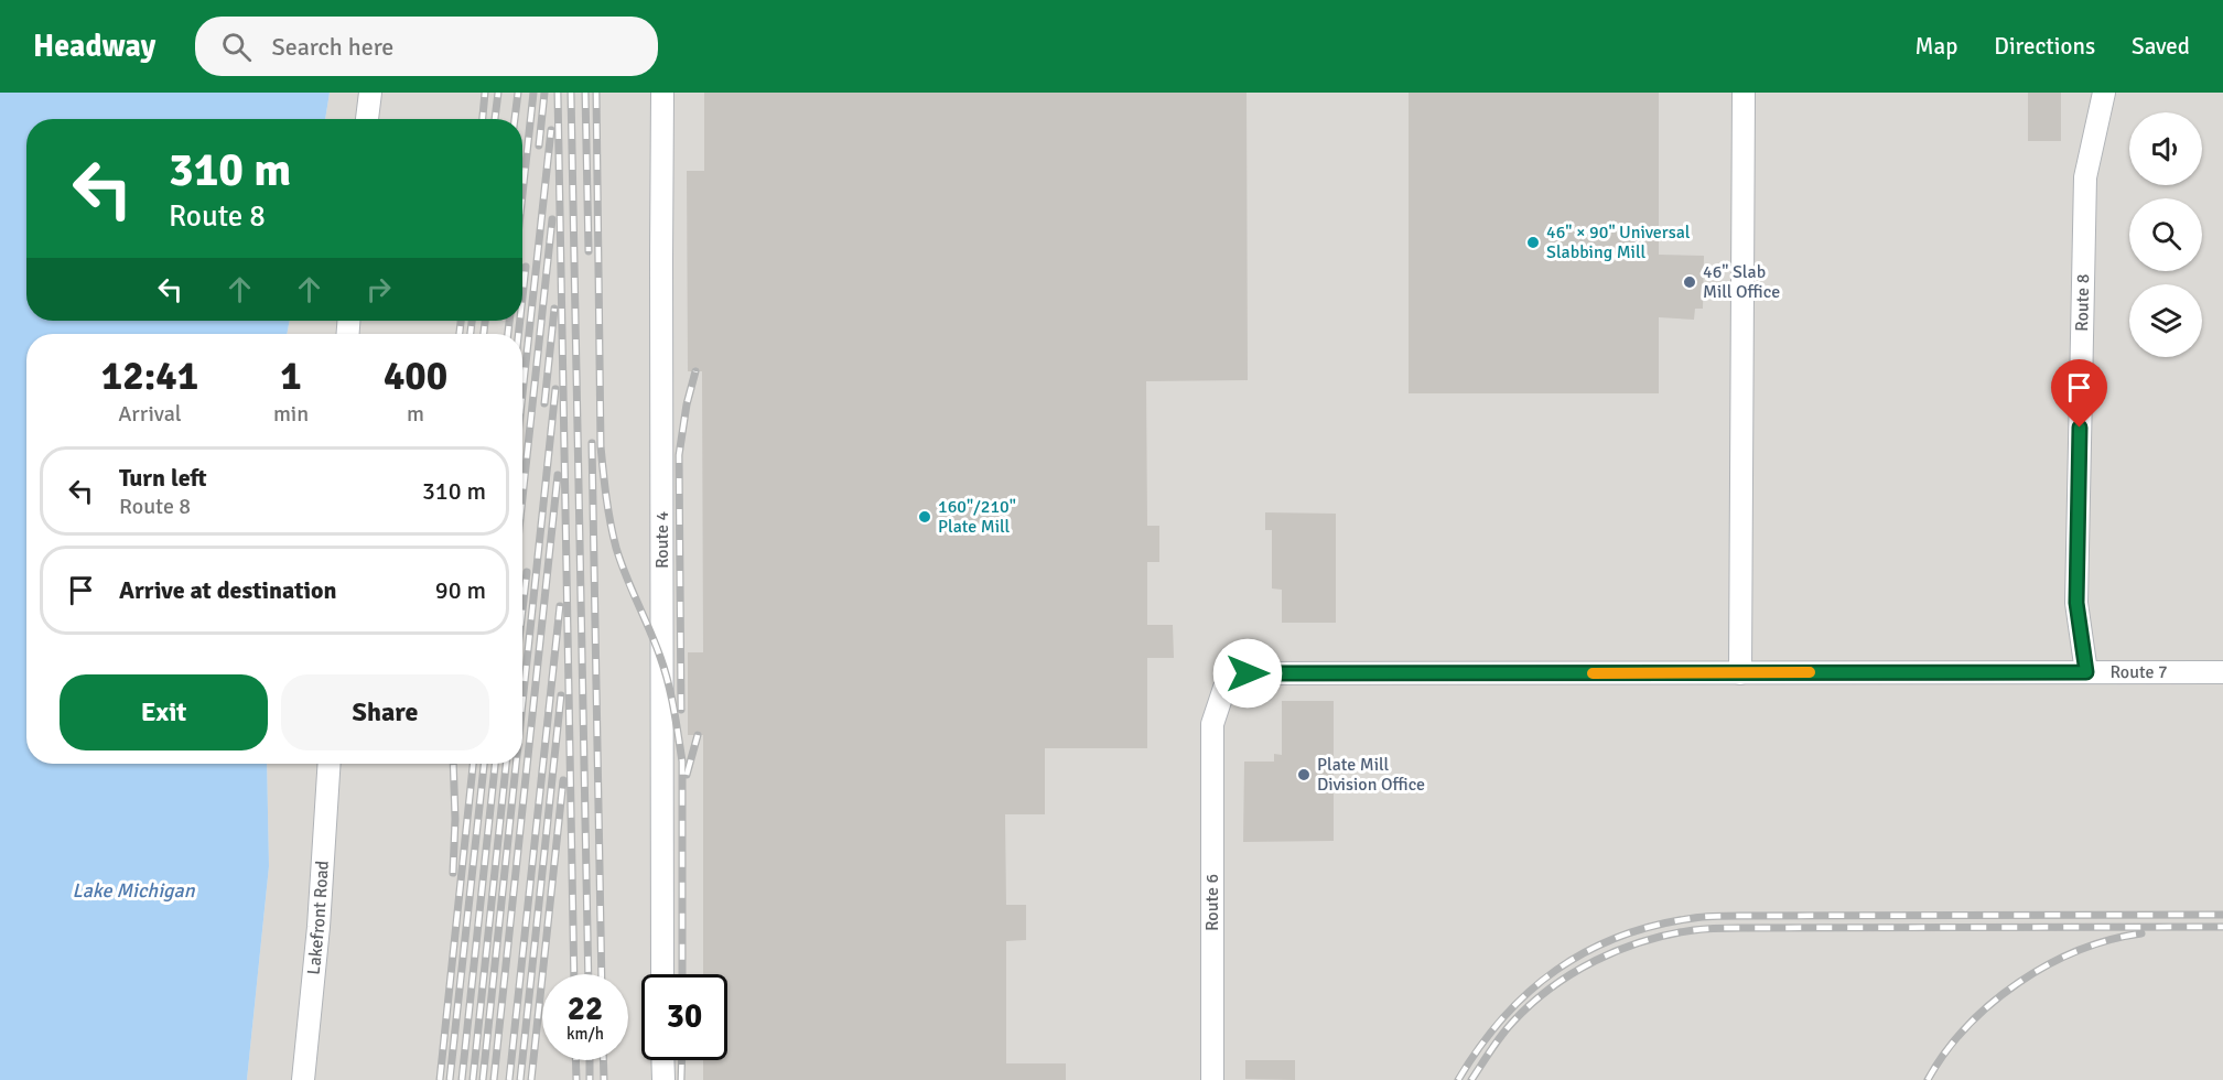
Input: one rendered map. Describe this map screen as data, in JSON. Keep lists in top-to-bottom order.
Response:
{
  "streets": {
    "street": [
      "Route 8",
      "Route 4",
      "Route 7",
      "Route 6",
      "Lakefront Road"
    ]
  },
  "crossings": [
    ["Route 8", "Route 7"],
    ["Route 7", "Route 6"]
  ],
  "water": ["Lake Michigan"],
  "places": [
    "46\" × 90\" Universal Slabbing Mill",
    "46\" Slab Mill Office",
    "160\"/210\" Plate Mill",
    "Plate Mill Division Office"
  ],
  "page": {
    "header": "Headway",
    "search": "Search here",
    "nav": ["Map", "Directions", "Saved"],
    "turn": ["310 m", "Route 8"],
    "eta": [
      "12:41",
      "Arrival",
      "1",
      "min",
      "400",
      "m"
    ],
    "list": [
      {
        "name": "Turn left",
        "note": "Route 8",
        "value": "310 m"
      },
      {
        "name": "Arrive at destination",
        "value": "90 m"
      }
    ],
    "buttons": ["Exit", "Share"],
    "speed": "22 km/h",
    "limit": "30"
  }
}
